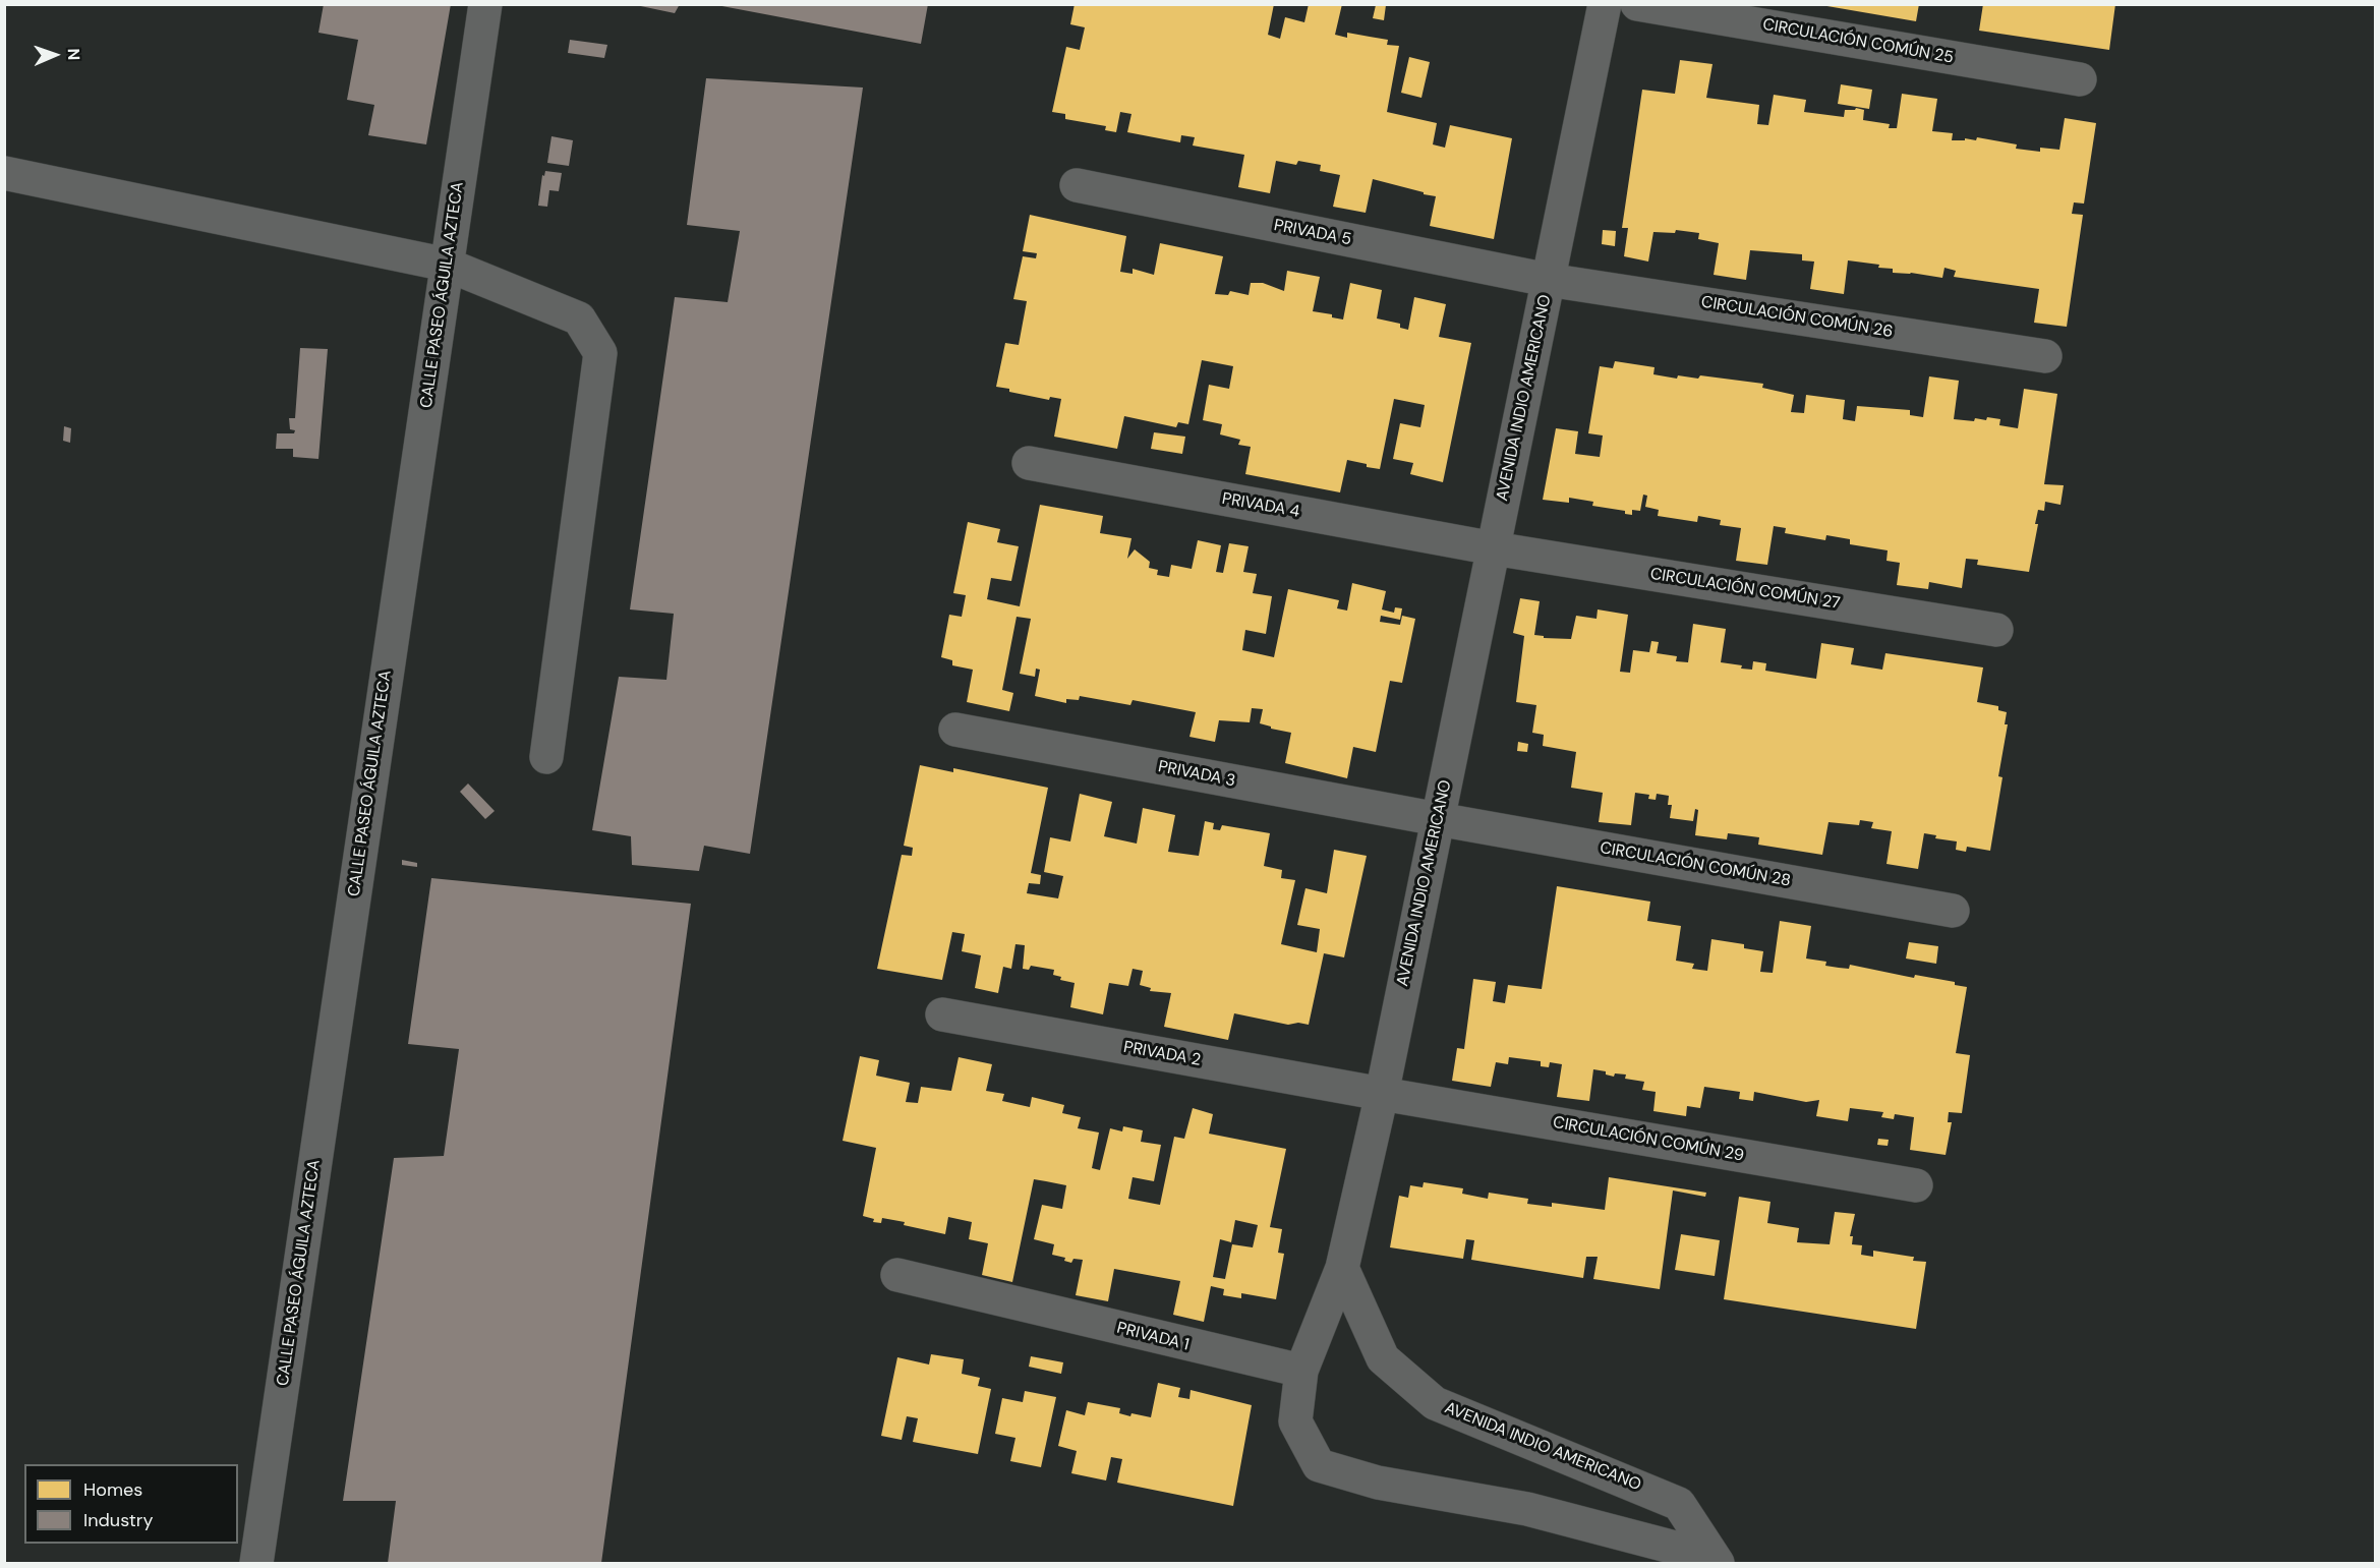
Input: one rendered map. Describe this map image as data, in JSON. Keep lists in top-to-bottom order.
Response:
{
  "streets": {
    "street": [
      "CIRCULACIÓN COMÚN 25",
      "PRIVADA 5",
      "CALLE PASEO ÁGUILA AZTECA",
      "CIRCULACIÓN COMÚN 26",
      "AVENIDA INDIO AMERICANO",
      "PRIVADA 4",
      "CIRCULACIÓN COMÚN 27",
      "PRIVADA 3",
      "CIRCULACIÓN COMÚN 28",
      "PRIVADA 2",
      "CIRCULACIÓN COMÚN 29",
      "PRIVADA 1"
    ]
  },
  "crossings": [
    ["PRIVADA 5", "CIRCULACIÓN COMÚN 26"],
    ["PRIVADA 5", "AVENIDA INDIO AMERICANO"],
    ["CIRCULACIÓN COMÚN 26", "AVENIDA INDIO AMERICANO"],
    ["AVENIDA INDIO AMERICANO", "PRIVADA 4"],
    ["AVENIDA INDIO AMERICANO", "CIRCULACIÓN COMÚN 27"],
    ["AVENIDA INDIO AMERICANO", "PRIVADA 3"],
    ["AVENIDA INDIO AMERICANO", "CIRCULACIÓN COMÚN 28"],
    ["AVENIDA INDIO AMERICANO", "PRIVADA 2"],
    ["AVENIDA INDIO AMERICANO", "CIRCULACIÓN COMÚN 29"],
    ["PRIVADA 4", "CIRCULACIÓN COMÚN 27"],
    ["PRIVADA 3", "CIRCULACIÓN COMÚN 28"],
    ["PRIVADA 2", "CIRCULACIÓN COMÚN 29"]
  ],
  "legend": ["Homes", "Industry"],
  "north": "right"
}
